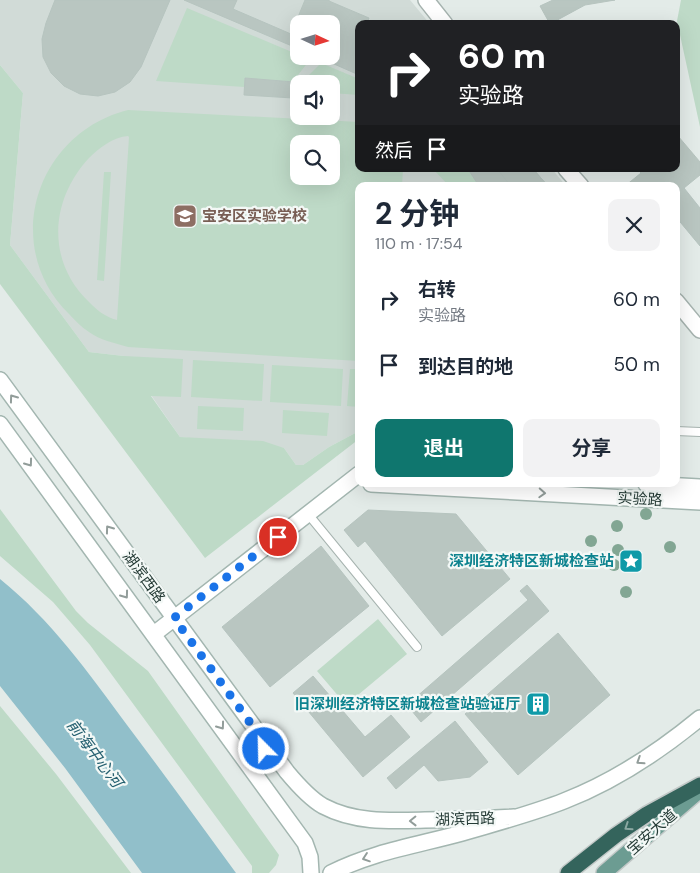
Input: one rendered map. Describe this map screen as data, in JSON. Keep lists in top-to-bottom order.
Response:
{
  "streets": {
    "main road": ["实验路", "湖滨西路", "宝安大道"]
  },
  "one_way": ["实验路"],
  "water": ["前海中心河"],
  "places": {
    "school or university": ["宝安区实验学校"],
    "place": ["深圳经济特区新城检查站"],
    "building": ["旧深圳经济特区新城检查站验证厅"]
  },
  "north": "right",
  "page": {
    "turn": ["60 m", "实验路"],
    "then": "然后",
    "heading": ["2 分钟", "110 m · 17:54"],
    "list": [
      {
        "name": "右转",
        "note": "实验路",
        "value": "60 m"
      },
      {
        "name": "到达目的地",
        "value": "50 m"
      }
    ],
    "buttons": ["退出", "分享"]
  }
}
